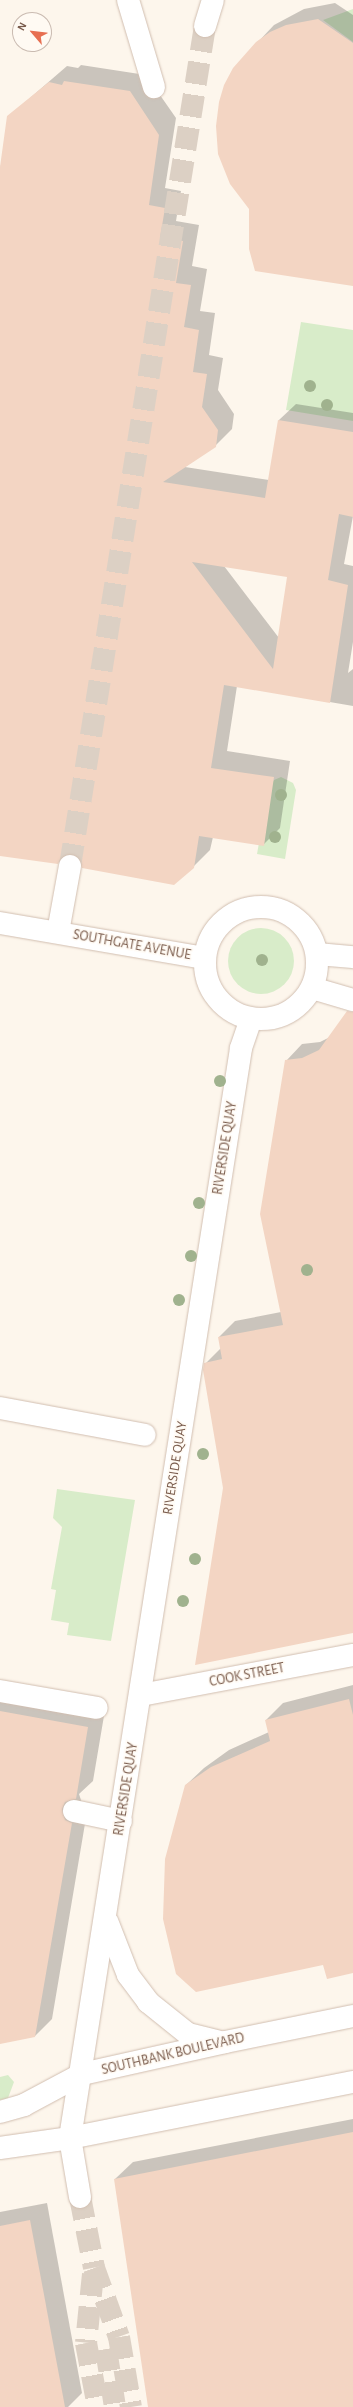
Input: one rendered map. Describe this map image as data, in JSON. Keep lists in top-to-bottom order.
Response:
{
  "streets": {
    "street": [
      "SOUTHGATE AVENUE",
      "RIVERSIDE QUAY",
      "COOK STREET",
      "SOUTHBANK BOULEVARD"
    ]
  },
  "crossings": [
    ["SOUTHGATE AVENUE", "RIVERSIDE QUAY"],
    ["RIVERSIDE QUAY", "COOK STREET"],
    ["RIVERSIDE QUAY", "SOUTHBANK BOULEVARD"]
  ],
  "north": "top left"
}
